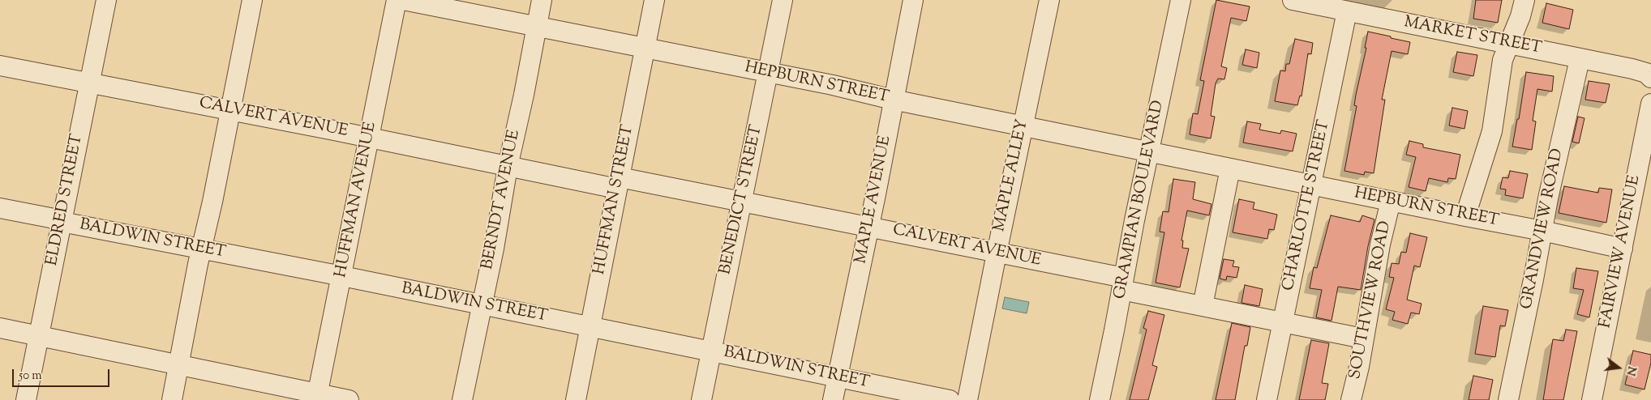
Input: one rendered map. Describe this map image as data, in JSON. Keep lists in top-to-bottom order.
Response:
{
  "streets": {
    "street": [
      "MARKET STREET",
      "HEPBURN STREET",
      "CALVERT AVENUE",
      "MAPLE ALLEY",
      "ELDRED STREET",
      "HUFFMAN AVENUE",
      "BERNDT AVENUE",
      "HUFFMAN STREET",
      "BENEDICT STREET",
      "MAPLE AVENUE",
      "GRAMPIAN BOULEVARD",
      "CHARLOTTE STREET",
      "GRANDVIEW ROAD",
      "BALDWIN STREET",
      "FAIRVIEW AVENUE",
      "SOUTHVIEW ROAD"
    ]
  },
  "crossings": [
    ["MARKET STREET", "CHARLOTTE STREET"],
    ["MARKET STREET", "GRANDVIEW ROAD"],
    ["HEPBURN STREET", "MAPLE ALLEY"],
    ["HEPBURN STREET", "BERNDT AVENUE"],
    ["HEPBURN STREET", "HUFFMAN STREET"],
    ["HEPBURN STREET", "BENEDICT STREET"],
    ["HEPBURN STREET", "MAPLE AVENUE"],
    ["HEPBURN STREET", "GRAMPIAN BOULEVARD"],
    ["HEPBURN STREET", "CHARLOTTE STREET"],
    ["HEPBURN STREET", "GRANDVIEW ROAD"],
    ["HEPBURN STREET", "FAIRVIEW AVENUE"],
    ["HEPBURN STREET", "SOUTHVIEW ROAD"],
    ["CALVERT AVENUE", "MAPLE ALLEY"],
    ["CALVERT AVENUE", "ELDRED STREET"],
    ["CALVERT AVENUE", "HUFFMAN AVENUE"],
    ["CALVERT AVENUE", "BERNDT AVENUE"],
    ["CALVERT AVENUE", "HUFFMAN STREET"],
    ["CALVERT AVENUE", "BENEDICT STREET"],
    ["CALVERT AVENUE", "MAPLE AVENUE"],
    ["CALVERT AVENUE", "GRAMPIAN BOULEVARD"],
    ["CALVERT AVENUE", "CHARLOTTE STREET"],
    ["CALVERT AVENUE", "SOUTHVIEW ROAD"],
    ["ELDRED STREET", "BALDWIN STREET"],
    ["HUFFMAN AVENUE", "BALDWIN STREET"],
    ["BERNDT AVENUE", "BALDWIN STREET"],
    ["HUFFMAN STREET", "BALDWIN STREET"],
    ["BENEDICT STREET", "BALDWIN STREET"],
    ["MAPLE AVENUE", "BALDWIN STREET"]
  ],
  "scale_bar": "50 m",
  "north": "right"
}
